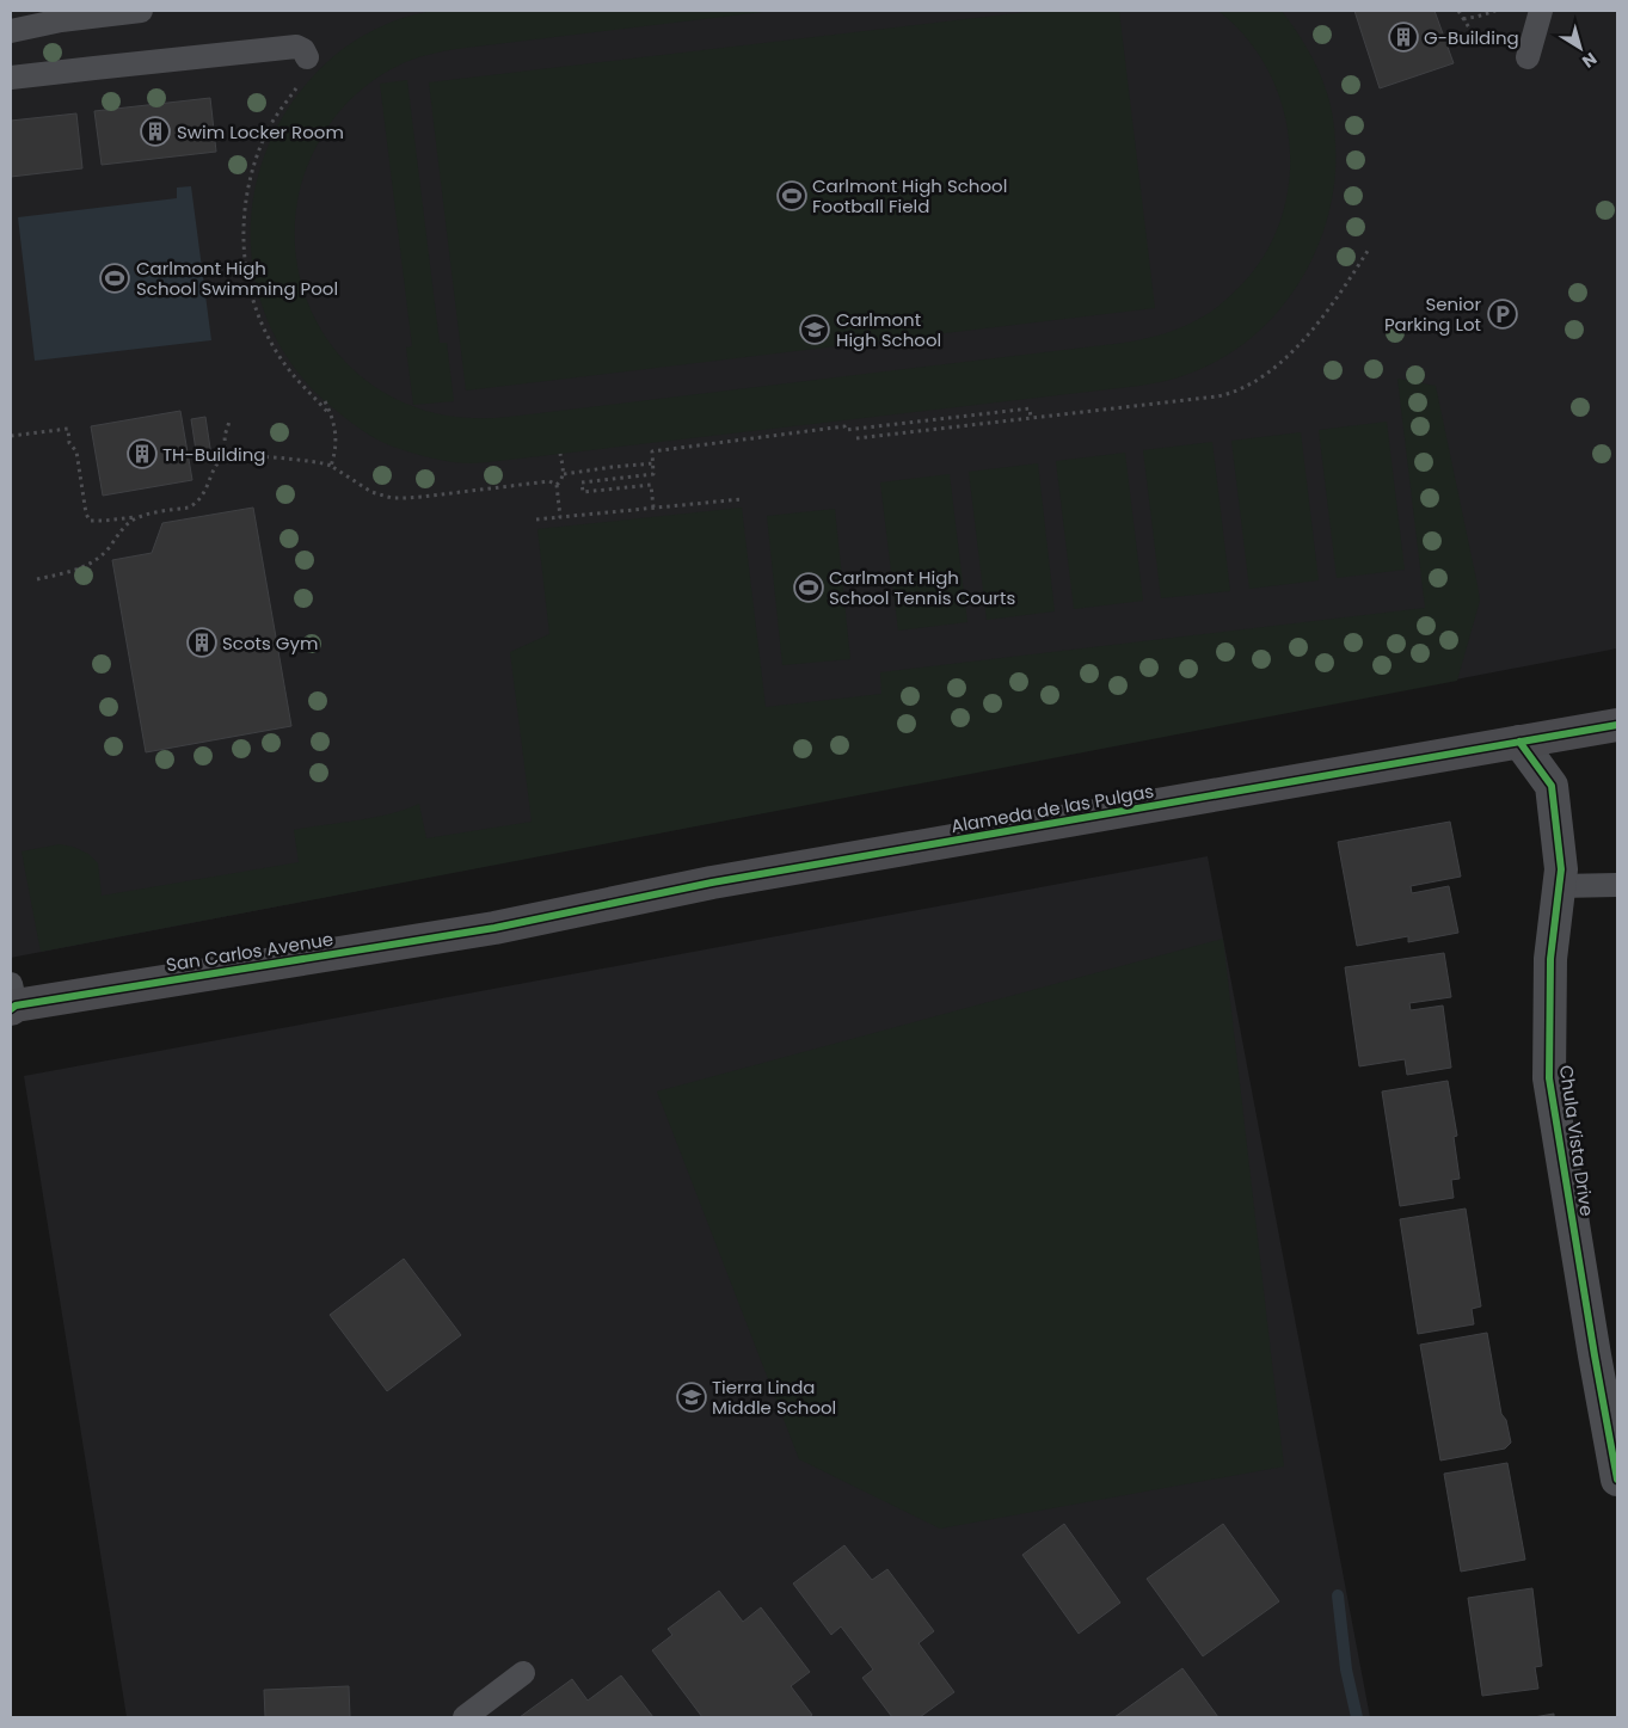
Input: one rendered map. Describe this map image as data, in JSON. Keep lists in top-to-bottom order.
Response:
{
  "streets": {
    "main road": ["Alameda de las Pulgas", "San Carlos Avenue"],
    "street": ["Chula Vista Drive"]
  },
  "crossings": [
    ["Alameda de las Pulgas", "San Carlos Avenue"],
    ["Alameda de las Pulgas", "Chula Vista Drive"]
  ],
  "places": {
    "building": [
      "G-Building",
      "Swim Locker Room",
      "TH-Building",
      "Scots Gym"
    ],
    "sports": ["Carlmont High School Football Field", "Carlmont High School Swimming Pool", "Carlmont High School Tennis Courts"],
    "parking": ["Senior Parking Lot"],
    "school or university": ["Carlmont High School", "Tierra Linda Middle School"]
  },
  "north": "bottom right"
}
